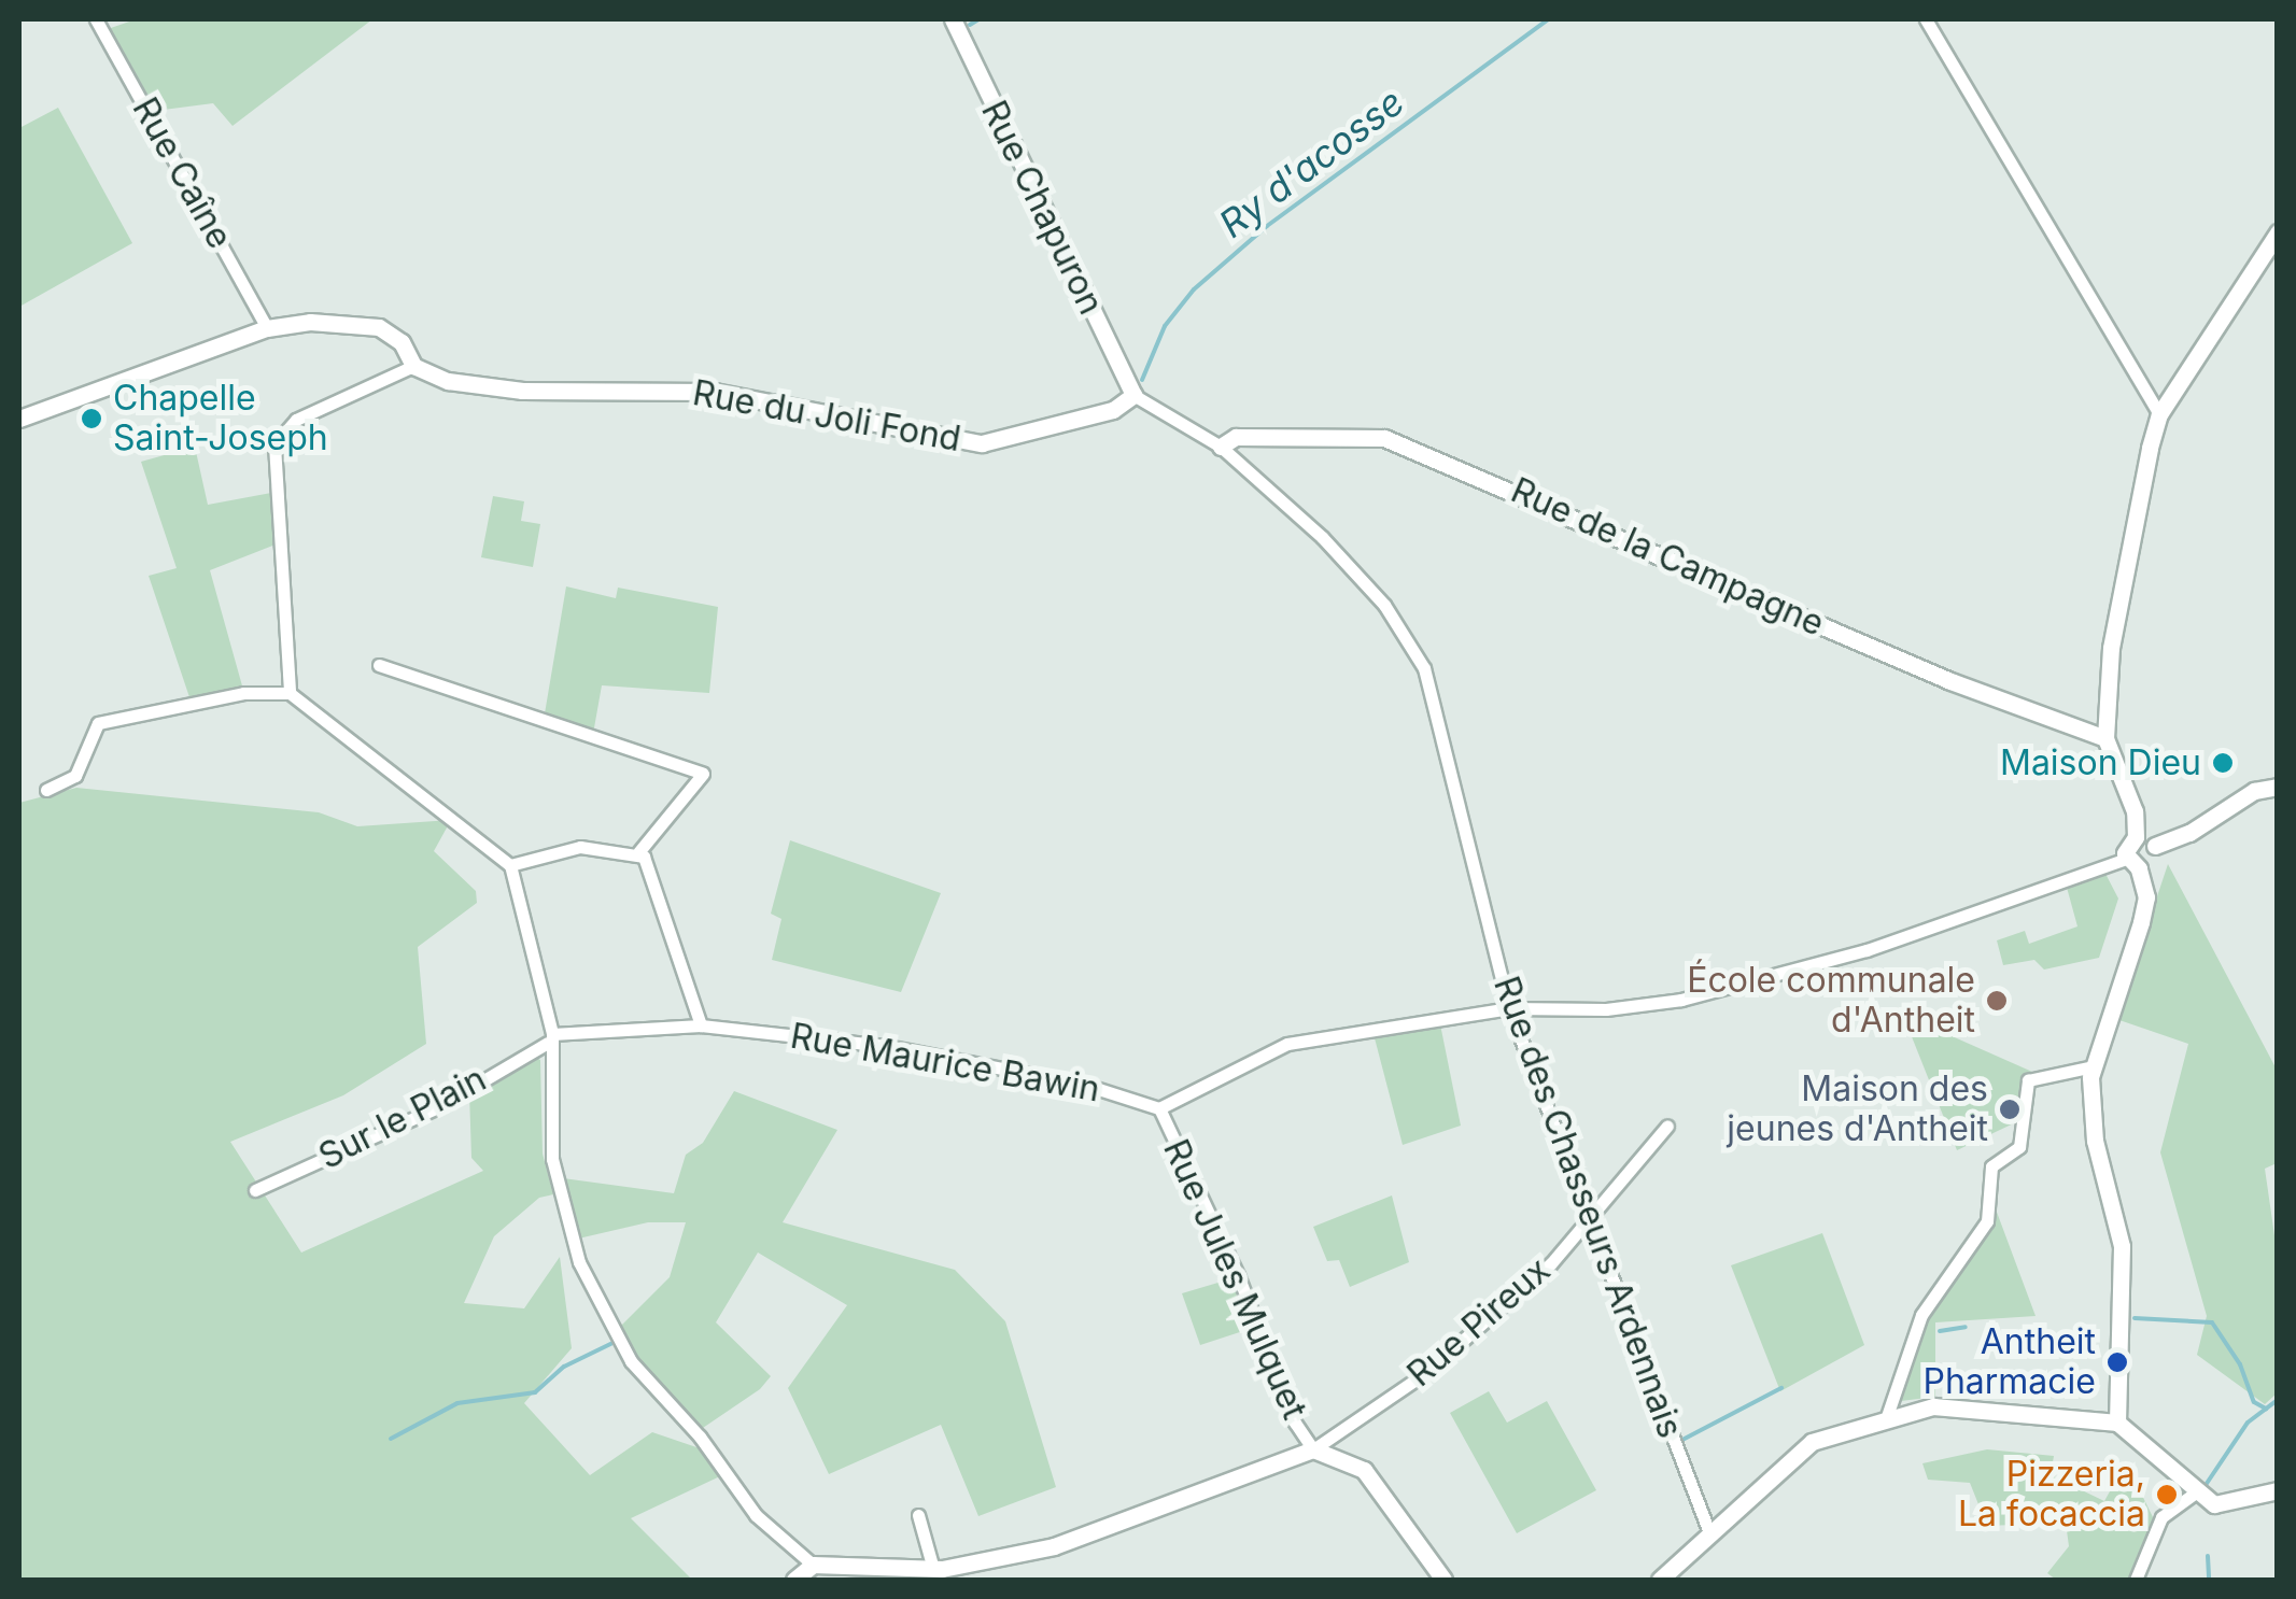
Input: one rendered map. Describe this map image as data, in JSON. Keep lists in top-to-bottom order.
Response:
{
  "streets": {
    "street": [
      "Rue Caîne",
      "Rue Chapuron",
      "Rue du Joli Fond",
      "Rue de la Campagne",
      "Rue Maurice Bawin",
      "Sur le Plain",
      "Rue des Chasseurs Ardennais",
      "Rue Jules Mulquet",
      "Rue Pireux"
    ]
  },
  "crossings": [
    ["Rue Chapuron", "Rue du Joli Fond"],
    ["Rue de la Campagne", "Rue des Chasseurs Ardennais"],
    ["Rue Maurice Bawin", "Sur le Plain"],
    ["Rue Maurice Bawin", "Rue Jules Mulquet"],
    ["Rue des Chasseurs Ardennais", "Rue Pireux"],
    ["Rue Jules Mulquet", "Rue Pireux"]
  ],
  "water": ["Ry d'acosse"],
  "places": [
    "Chapelle Saint-Joseph",
    "Maison Dieu",
    "École communale d'Antheit",
    "Maison des jeunes d'Antheit",
    "Antheit Pharmacie",
    "Pizzeria, La focaccia"
  ]
}
